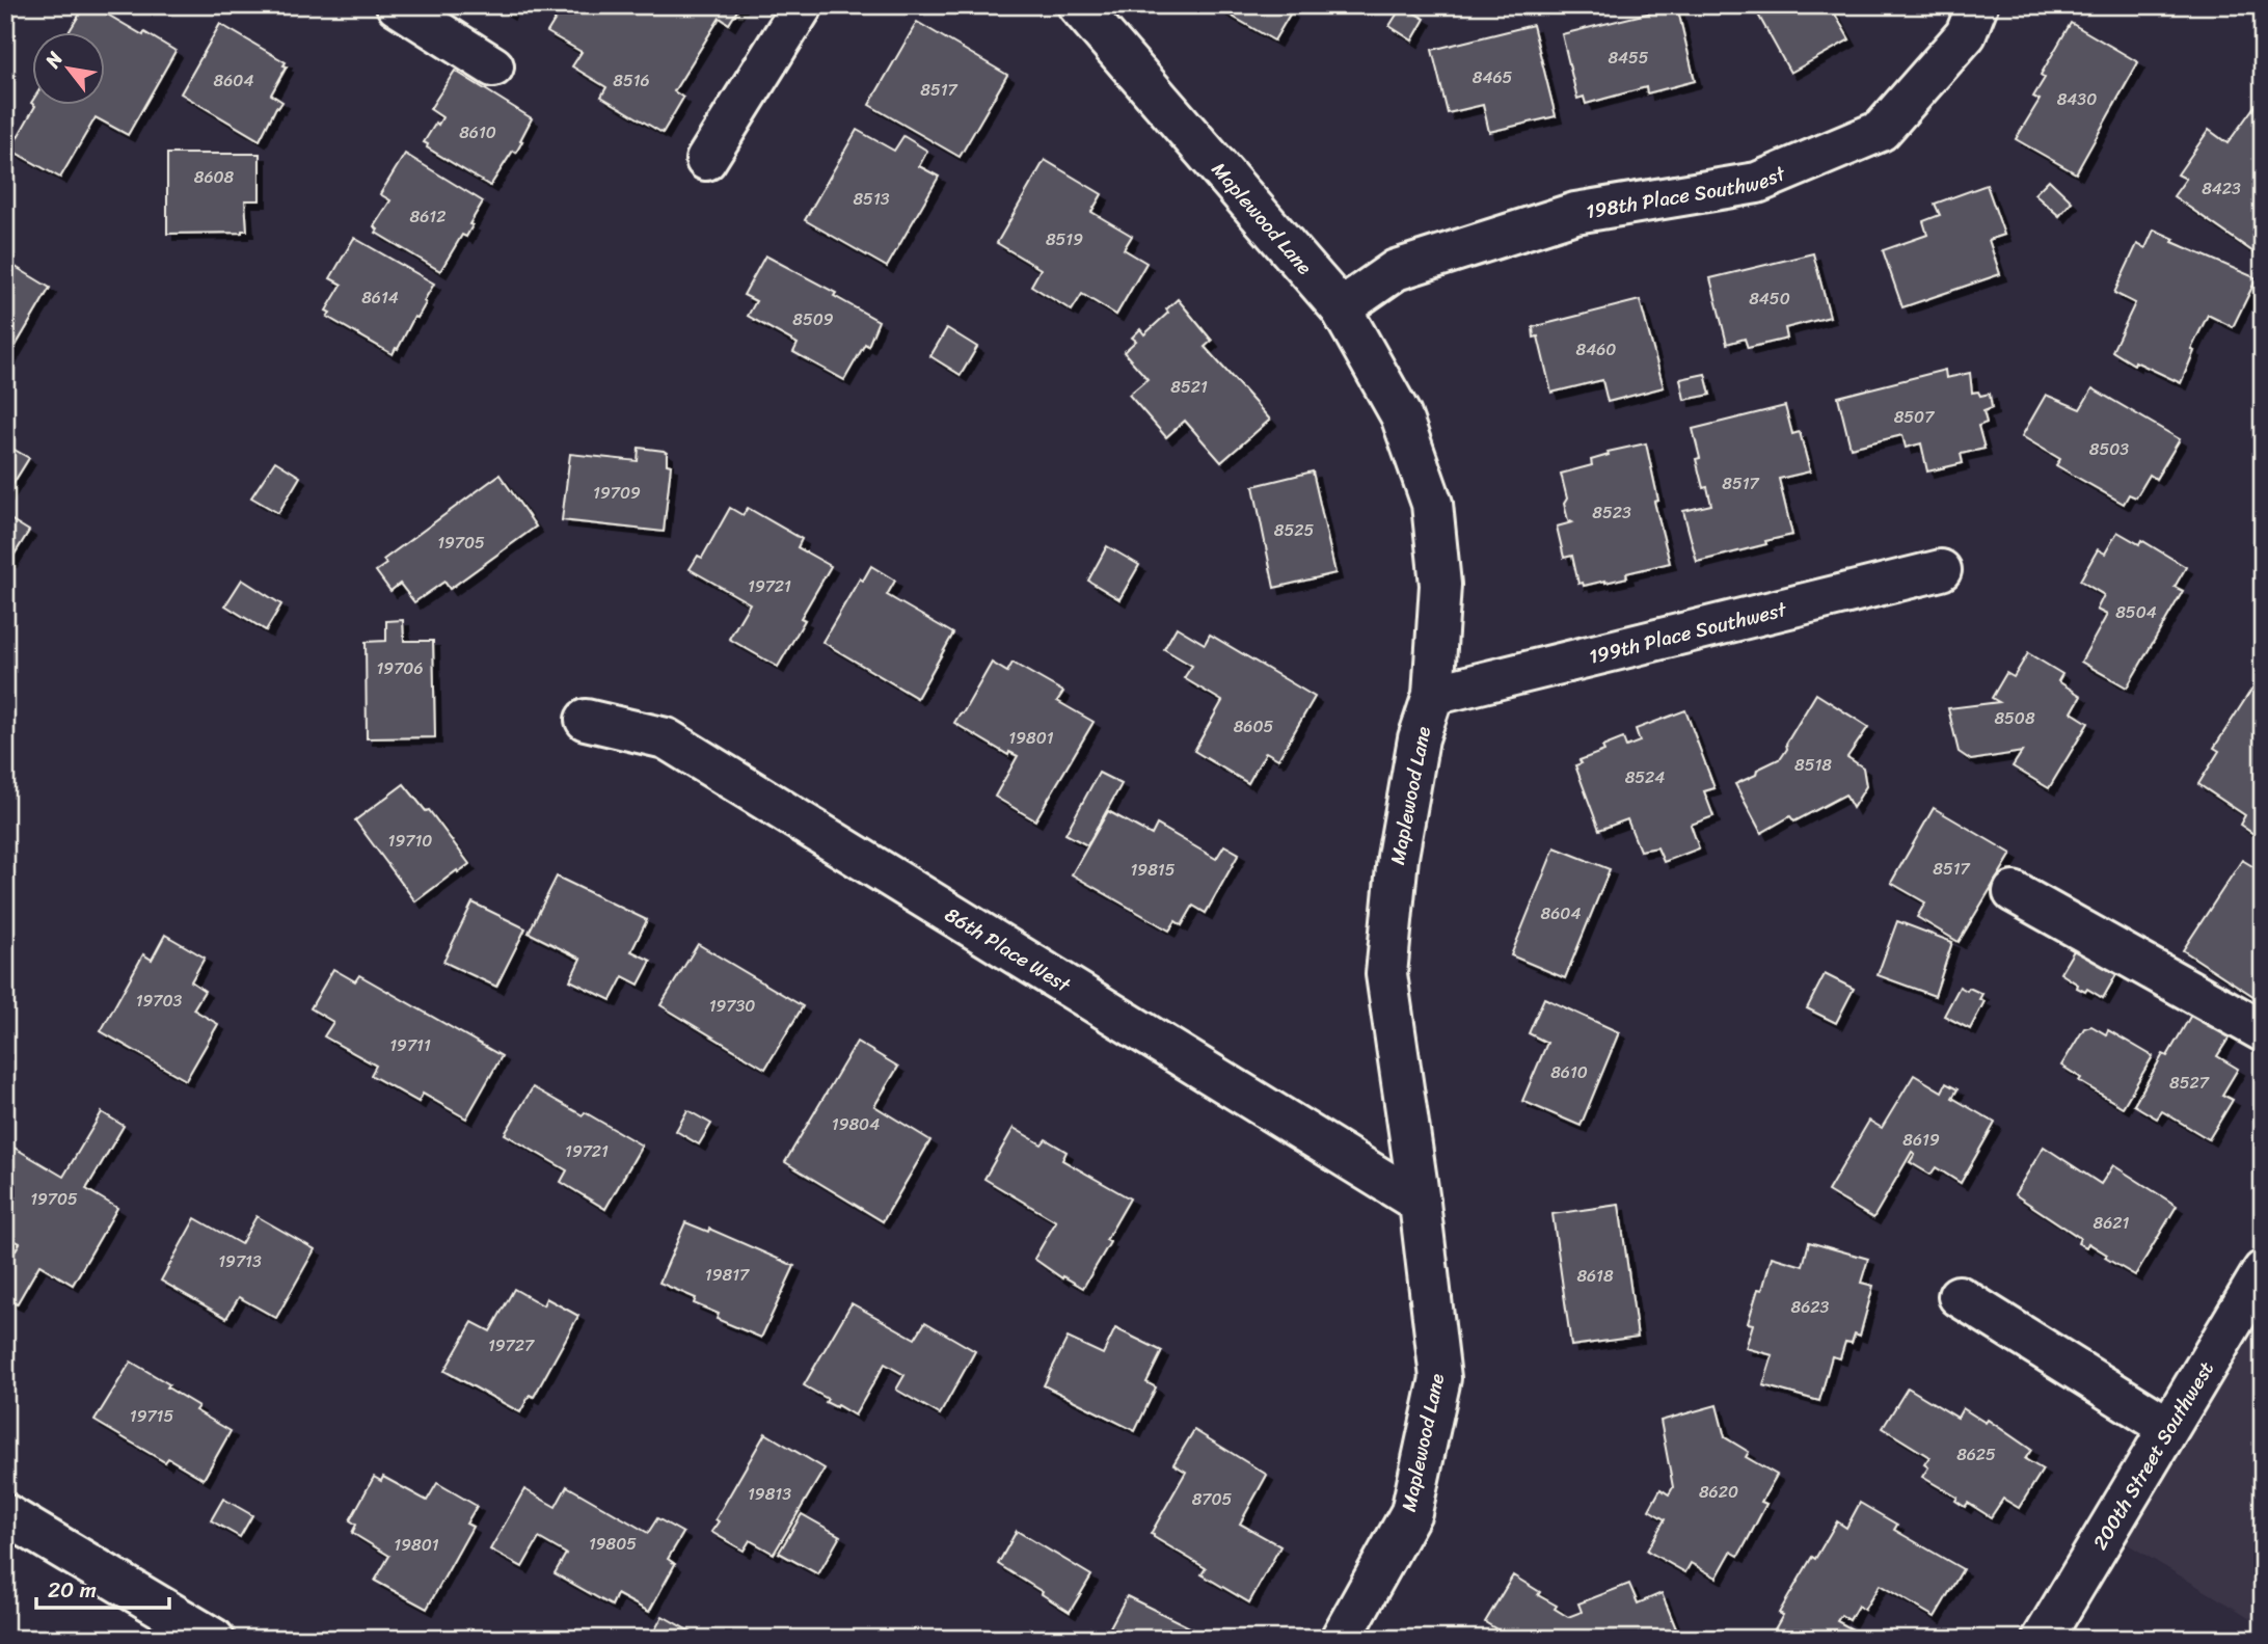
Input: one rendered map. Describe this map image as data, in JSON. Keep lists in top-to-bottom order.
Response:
{
  "streets": {
    "street": [
      "198th Place Southwest",
      "Maplewood Lane",
      "199th Place Southwest",
      "86th Place West",
      "200th Street Southwest"
    ]
  },
  "crossings": [
    ["198th Place Southwest", "Maplewood Lane"],
    ["Maplewood Lane", "199th Place Southwest"],
    ["Maplewood Lane", "86th Place West"]
  ],
  "house_numbers": [
    "8455",
    "8465",
    "8604",
    "8516",
    "8517",
    "8430",
    "8610",
    "8608",
    "8423",
    "8513",
    "8612",
    "8519",
    "8614",
    "8450",
    "8509",
    "8460",
    "8521",
    "8507",
    "8503",
    "8517",
    "19709",
    "8523",
    "8525",
    "19705",
    "19721",
    "8504",
    "19706",
    "8508",
    "8605",
    "19801",
    "8518",
    "8524",
    "19710",
    "8517",
    "19815",
    "8604",
    "19703",
    "19730",
    "19711",
    "8610",
    "8527",
    "19804",
    "8619",
    "19721",
    "19705",
    "8621",
    "19713",
    "19817",
    "8618",
    "8623",
    "19727",
    "19715",
    "8625",
    "8620",
    "19813",
    "8705",
    "19805",
    "19801"
  ],
  "scale_bar": "20 m",
  "north": "top left"
}
